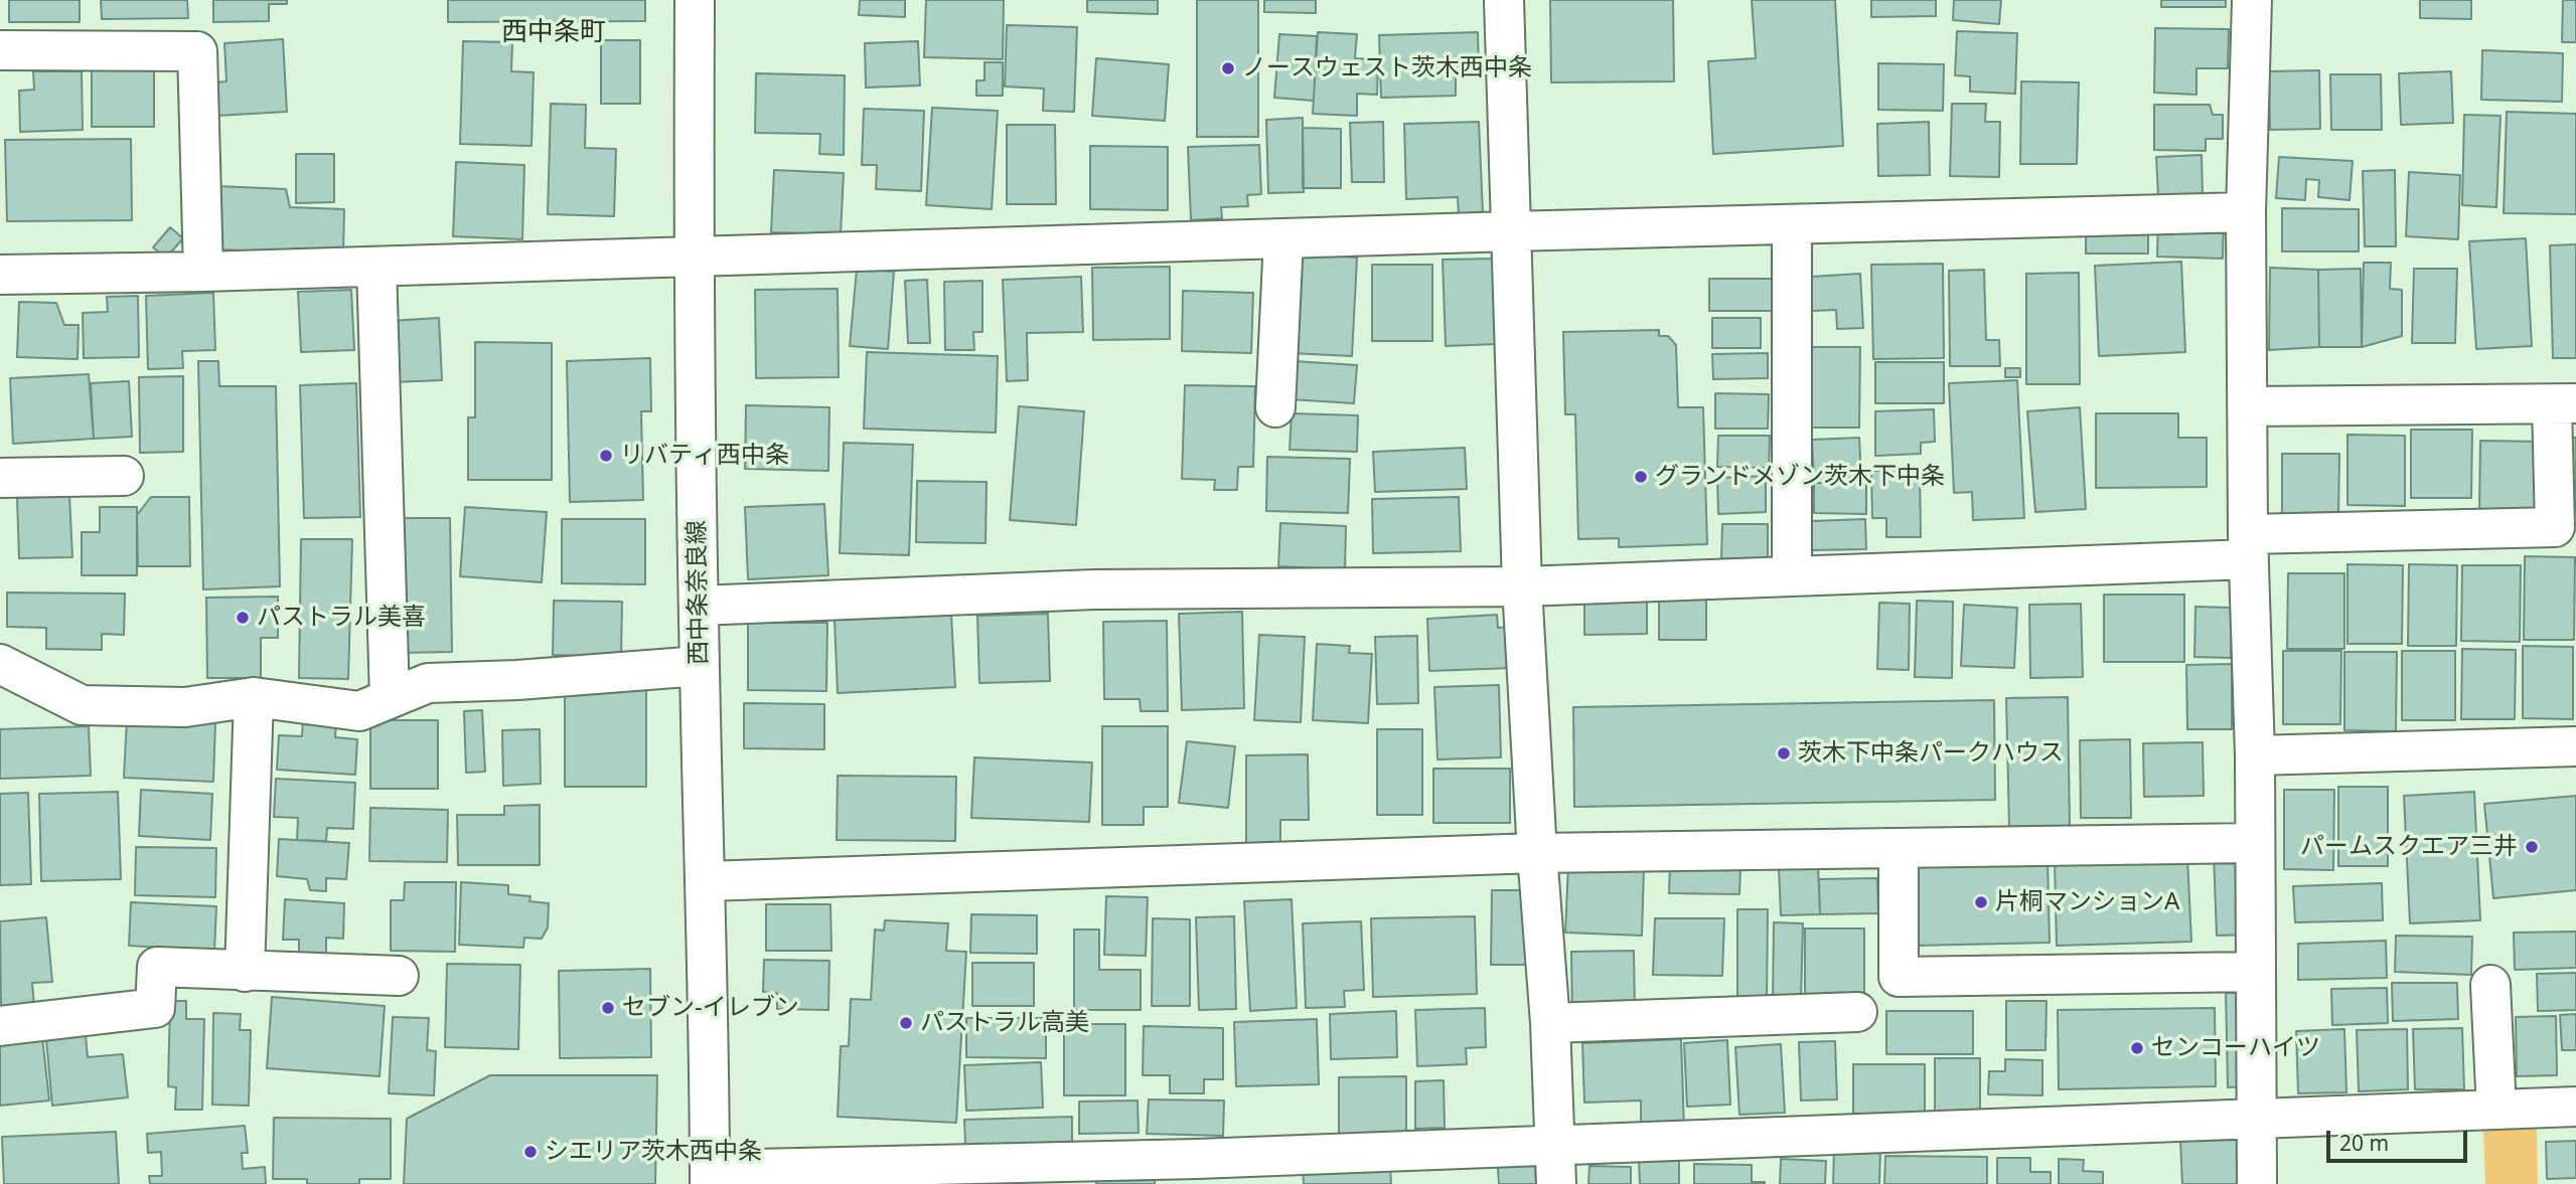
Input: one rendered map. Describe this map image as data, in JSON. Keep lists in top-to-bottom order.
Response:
{
  "streets": {
    "street": ["西中条奈良線"]
  },
  "districts": ["西中条町"],
  "places": [
    "ノースウェスト茨木西中条",
    "リバティ西中条",
    "グランドメゾン茨木下中条",
    "パストラル美喜",
    "茨木下中条パークハウス",
    "パームスクエア三井",
    "片桐マンションA",
    "セブン-イレブン",
    "パストラル高美",
    "センコーハイツ",
    "シエリア茨木西中条"
  ],
  "scale_bar": "20 m"
}
